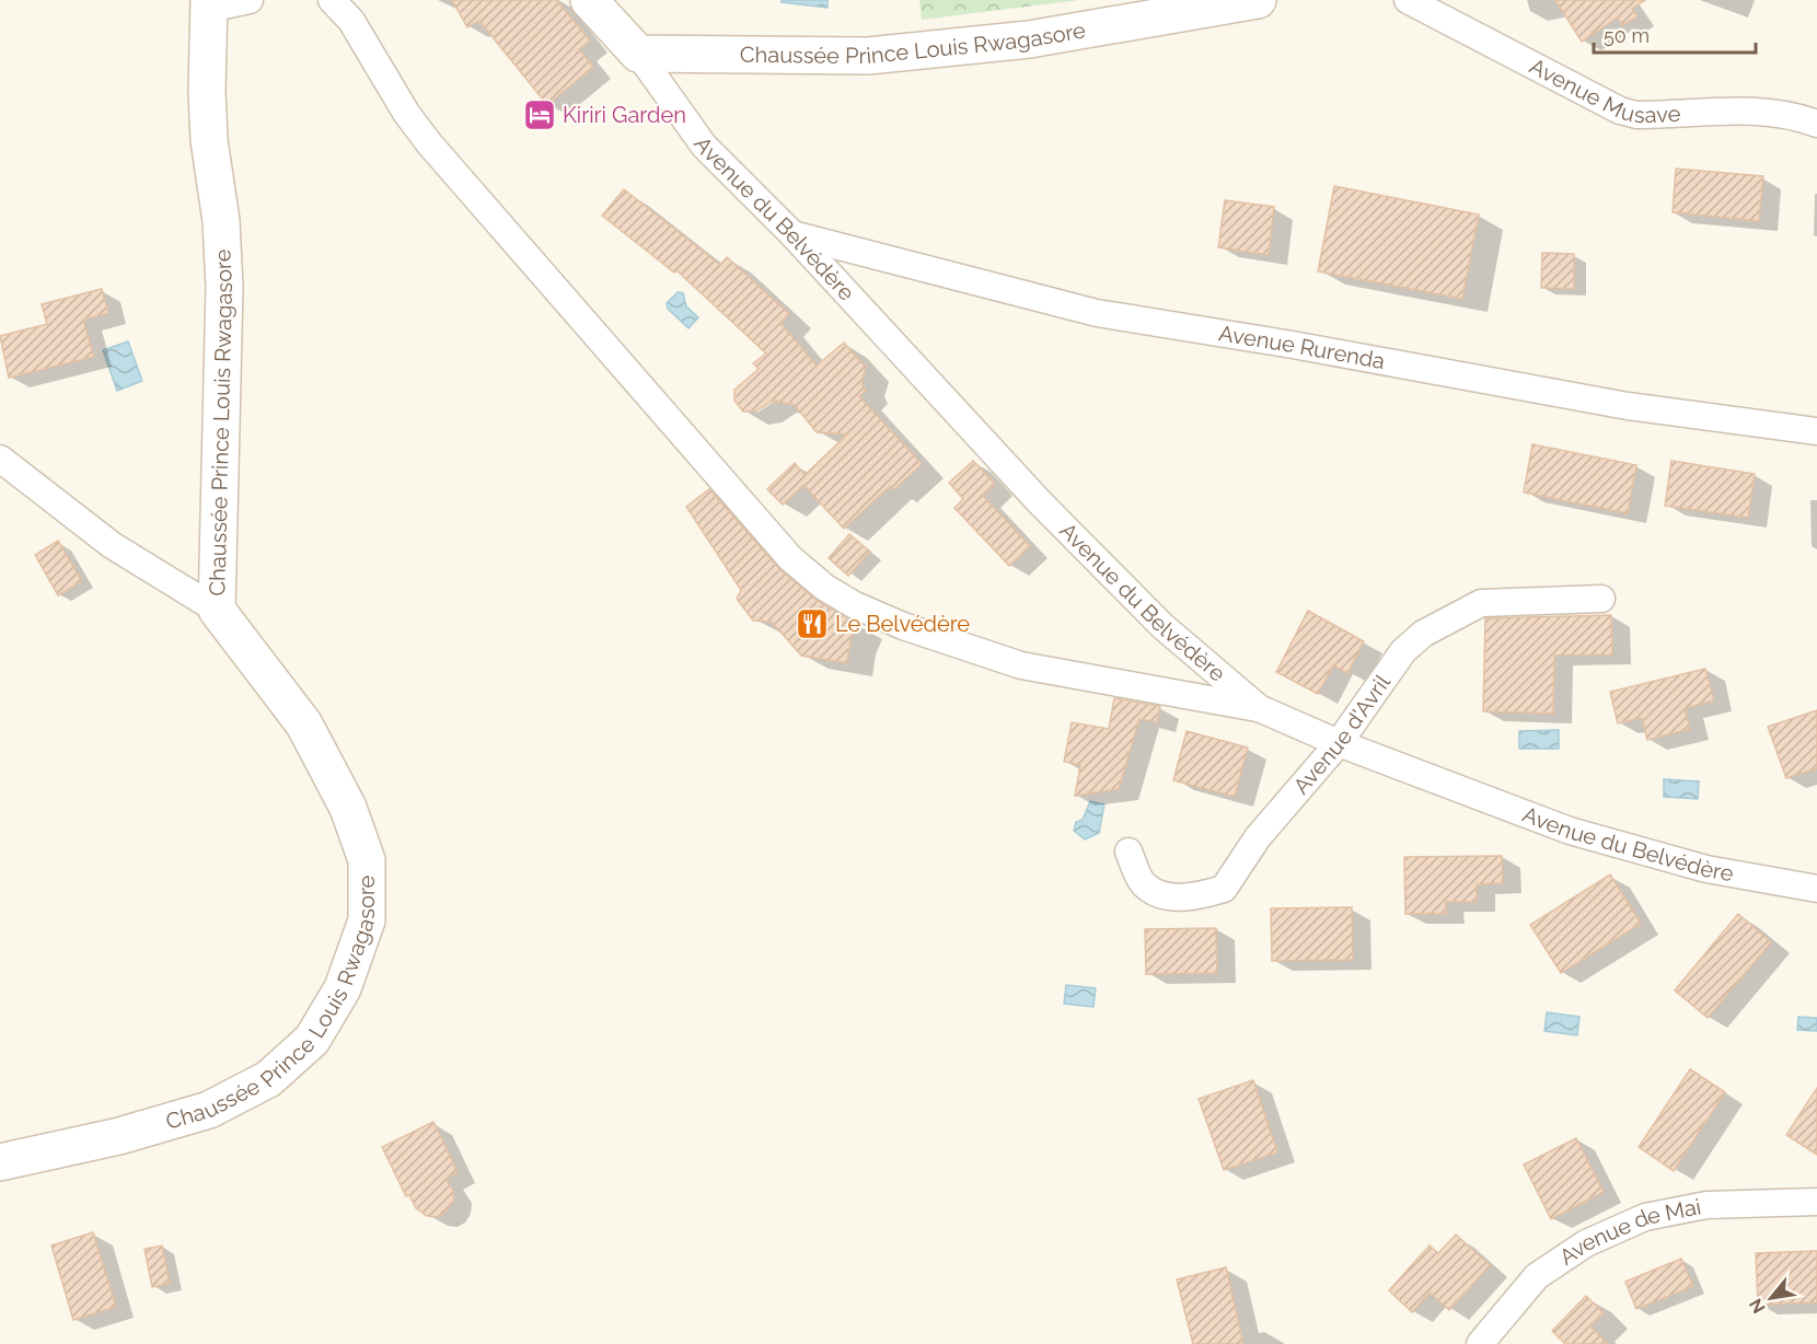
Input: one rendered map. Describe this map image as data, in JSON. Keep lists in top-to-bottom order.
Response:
{
  "streets": {
    "street": [
      "Chaussée Prince Louis Rwagasore",
      "Avenue Musave",
      "Avenue du Belvédère",
      "Avenue Rurenda",
      "Avenue d'Avril",
      "Avenue de Mai"
    ]
  },
  "crossings": [
    ["Chaussée Prince Louis Rwagasore", "Avenue du Belvédère"],
    ["Avenue du Belvédère", "Avenue Rurenda"],
    ["Avenue du Belvédère", "Avenue d'Avril"]
  ],
  "places": {
    "hotel": ["Kiriri Garden"],
    "restaurant": ["Le Belvédère"]
  },
  "scale_bar": "50 m",
  "north": "bottom left"
}
